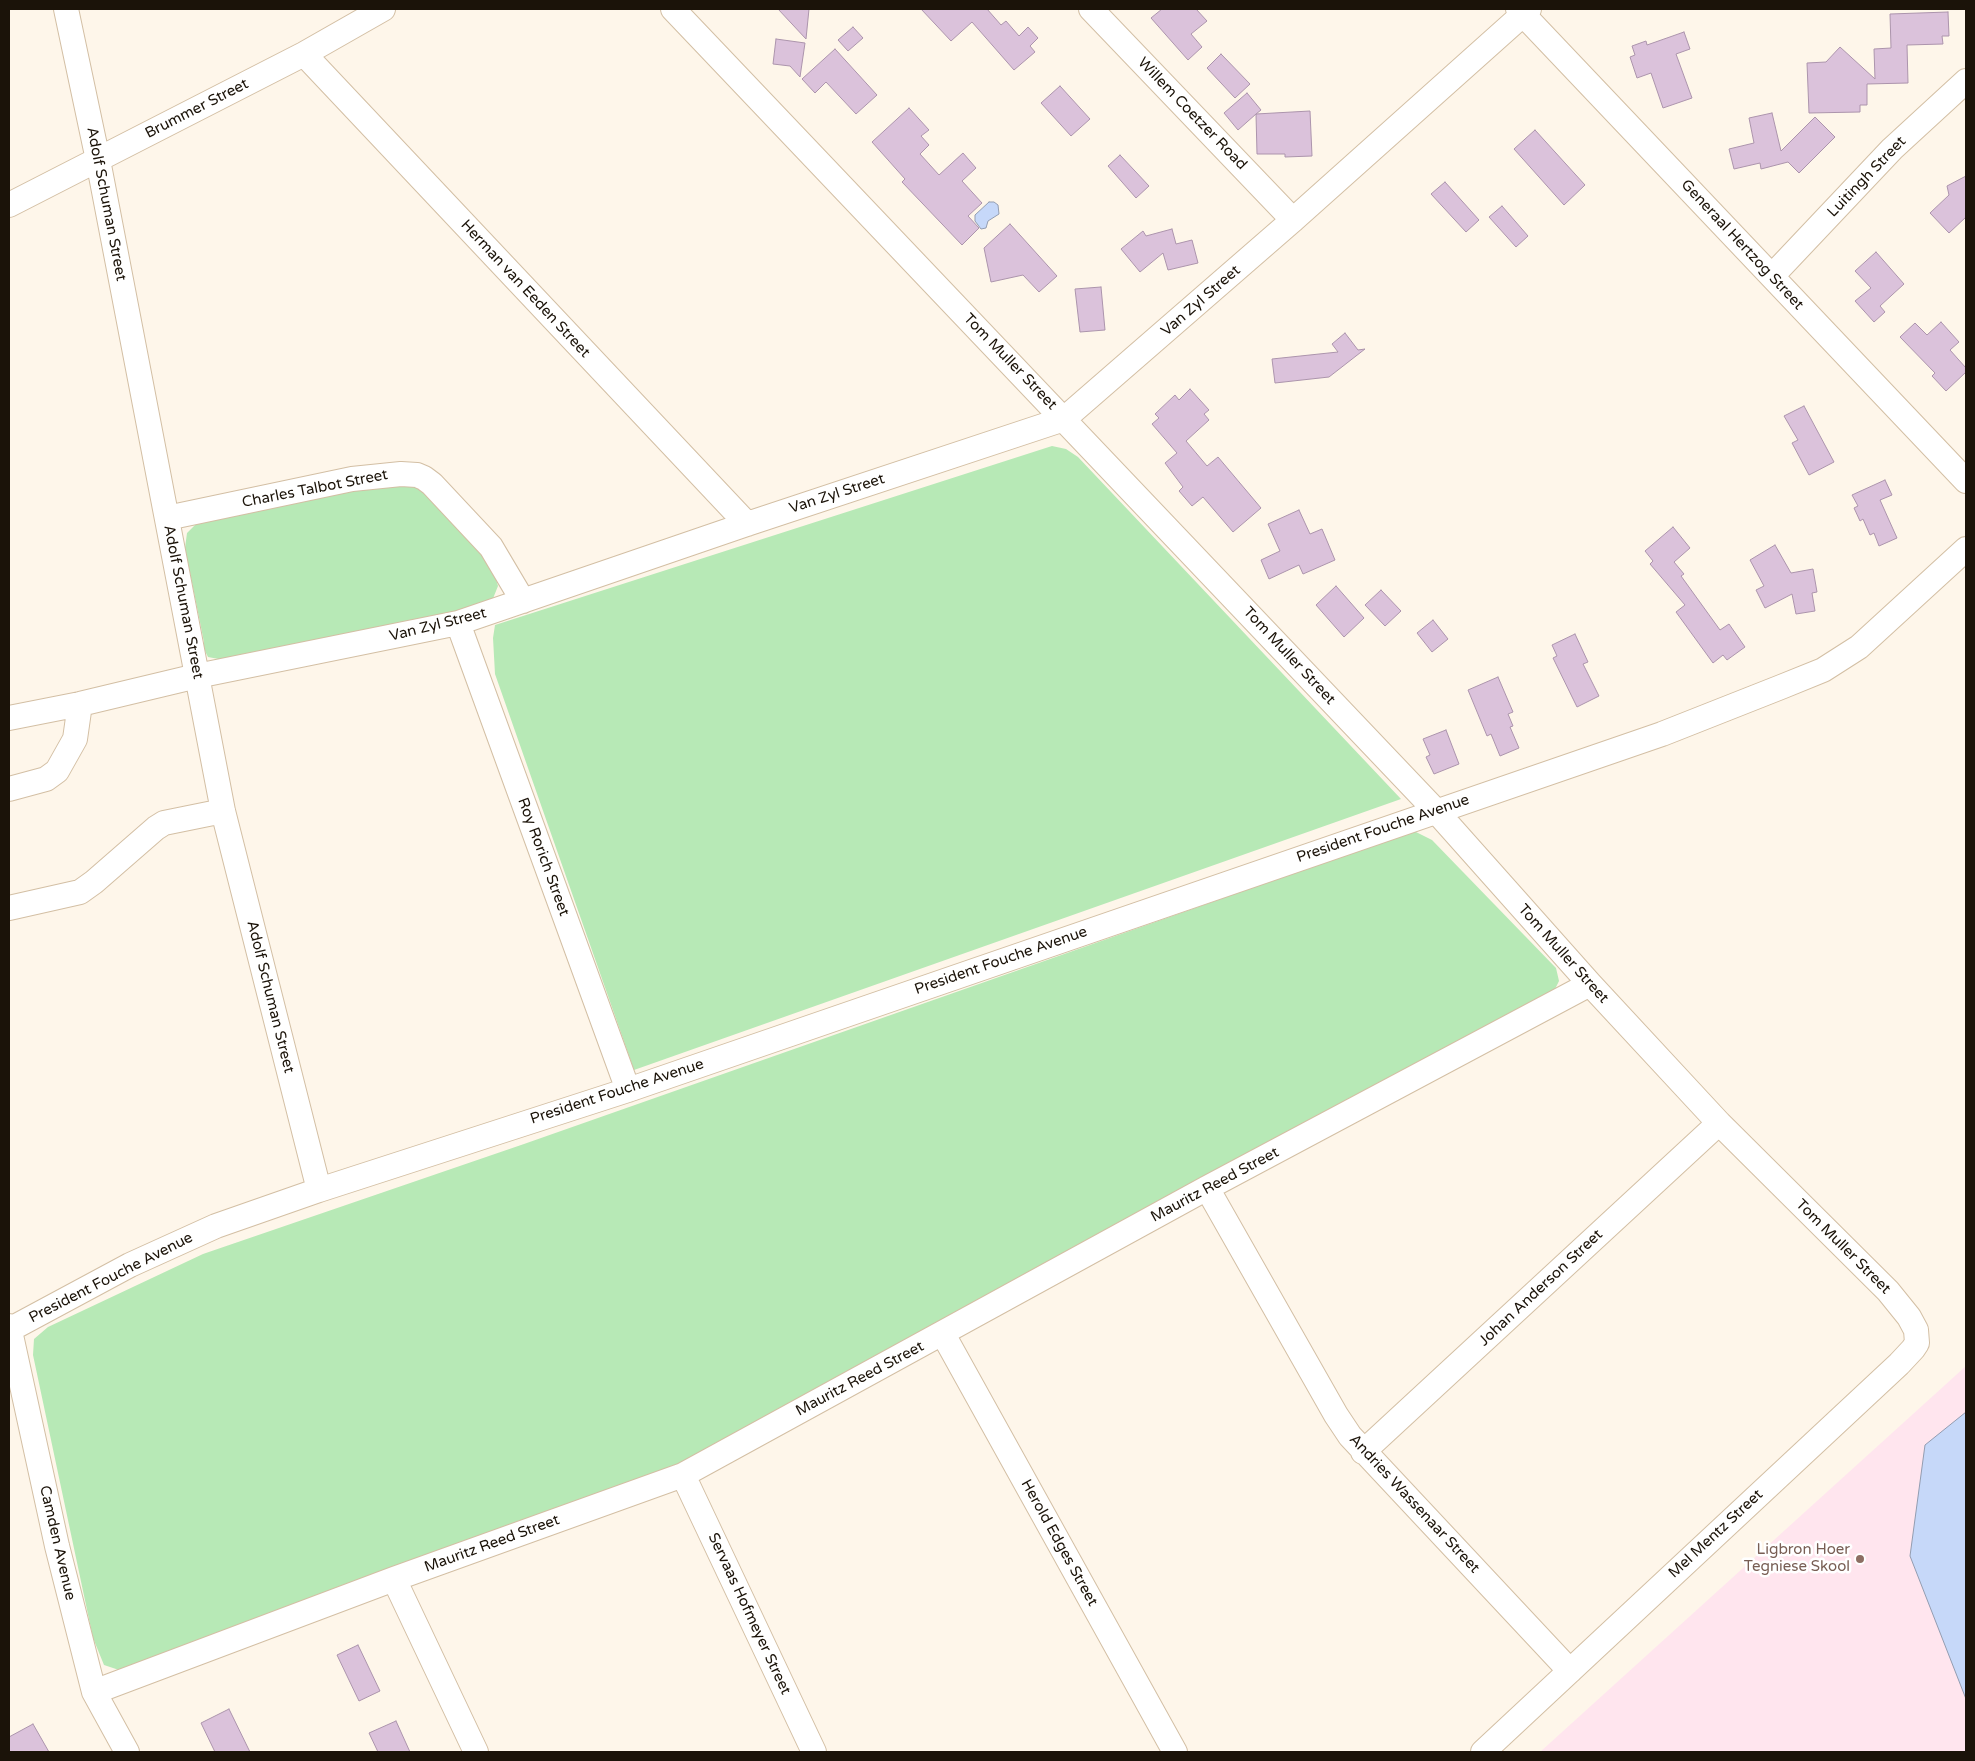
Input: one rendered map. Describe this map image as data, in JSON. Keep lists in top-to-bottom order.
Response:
{
  "streets": {
    "street": [
      "Brummer Street",
      "Willem Coetzer Road",
      "Luitingh Street",
      "Adolf Schuman Street",
      "Generaal Hertzog Street",
      "Herman van Eeden Street",
      "Van Zyl Street",
      "Tom Muller Street",
      "Charles Talbot Street",
      "President Fouche Avenue",
      "Roy Rorich Street",
      "Mauritz Reed Street",
      "Johan Anderson Street",
      "Andries Wassenaar Street",
      "Mel Mentz Street",
      "Camden Avenue",
      "Herold Edges Street",
      "Servaas Hofmeyer Street"
    ]
  },
  "crossings": [
    ["Brummer Street", "Adolf Schuman Street"],
    ["Brummer Street", "Herman van Eeden Street"],
    ["Willem Coetzer Road", "Van Zyl Street"],
    ["Luitingh Street", "Generaal Hertzog Street"],
    ["Adolf Schuman Street", "Van Zyl Street"],
    ["Adolf Schuman Street", "Charles Talbot Street"],
    ["Adolf Schuman Street", "President Fouche Avenue"],
    ["Generaal Hertzog Street", "Van Zyl Street"],
    ["Herman van Eeden Street", "Van Zyl Street"],
    ["Van Zyl Street", "Tom Muller Street"],
    ["Van Zyl Street", "Charles Talbot Street"],
    ["Van Zyl Street", "Roy Rorich Street"],
    ["Tom Muller Street", "President Fouche Avenue"],
    ["Tom Muller Street", "Mauritz Reed Street"],
    ["Tom Muller Street", "Johan Anderson Street"],
    ["Tom Muller Street", "Mel Mentz Street"],
    ["President Fouche Avenue", "Roy Rorich Street"],
    ["President Fouche Avenue", "Camden Avenue"],
    ["Mauritz Reed Street", "Andries Wassenaar Street"],
    ["Mauritz Reed Street", "Camden Avenue"],
    ["Mauritz Reed Street", "Herold Edges Street"],
    ["Mauritz Reed Street", "Servaas Hofmeyer Street"],
    ["Johan Anderson Street", "Andries Wassenaar Street"],
    ["Andries Wassenaar Street", "Mel Mentz Street"]
  ],
  "places": ["Ligbron Hoer Tegniese Skool"]
}
